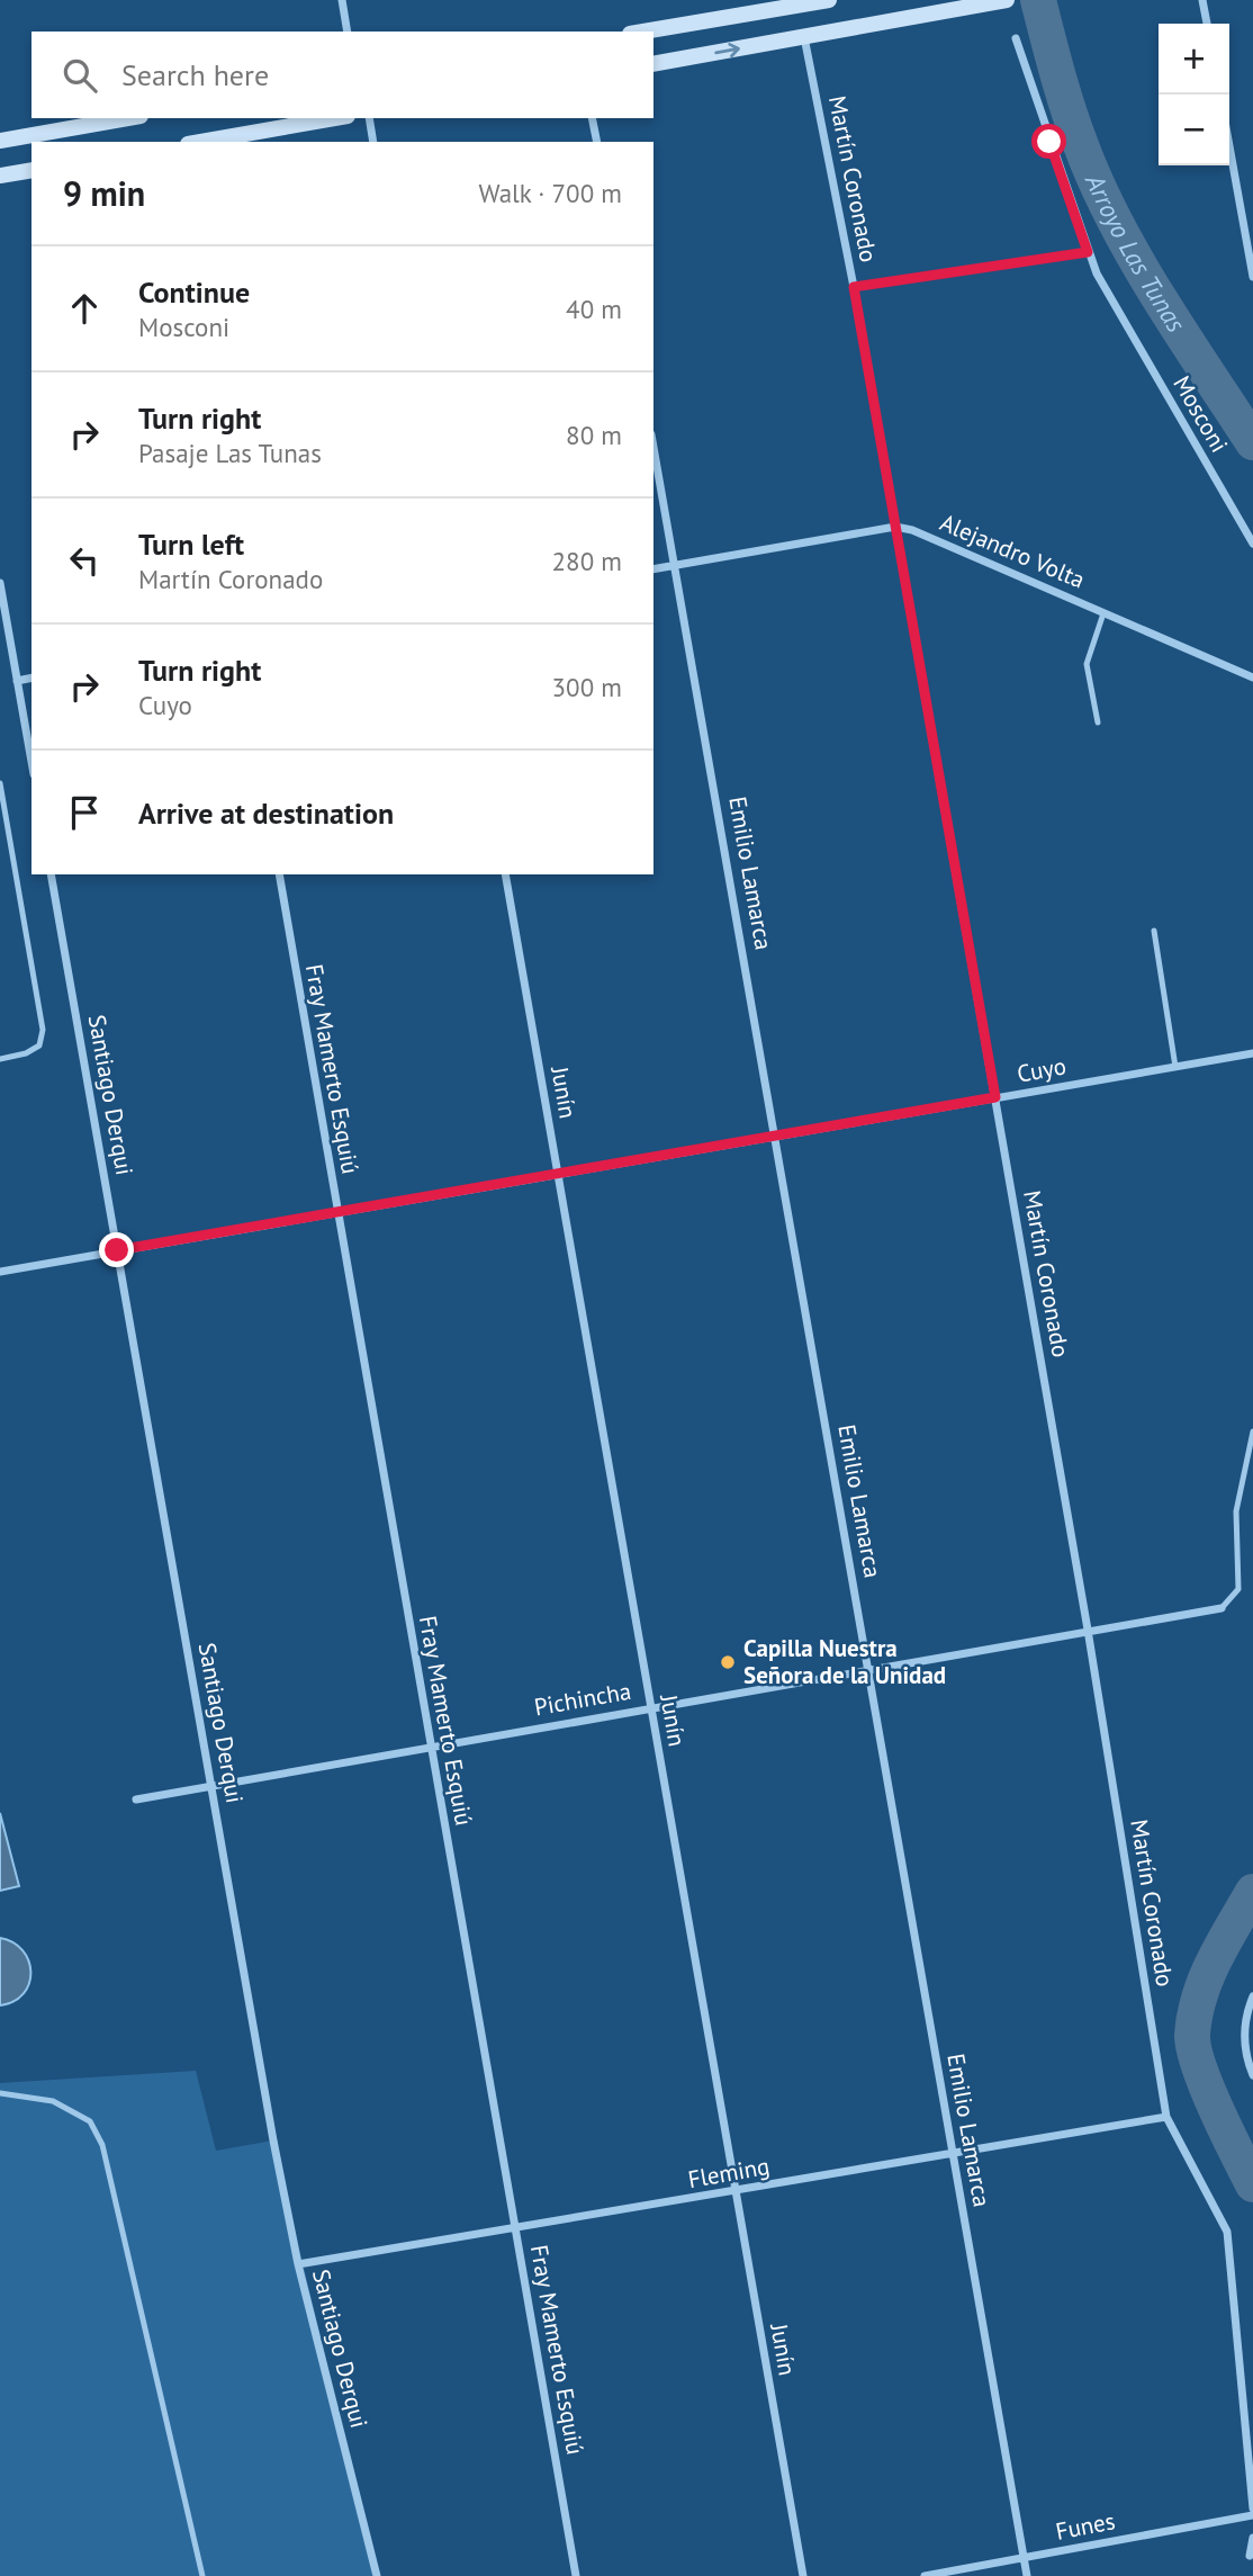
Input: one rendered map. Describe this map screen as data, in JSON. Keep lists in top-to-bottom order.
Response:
{
  "streets": {
    "street": [
      "Martín Coronado",
      "Mosconi",
      "Alejandro Volta",
      "Emilio Lamarca",
      "Fray Mamerto Esquiú",
      "Cuyo",
      "Junín",
      "Santiago Derqui",
      "Pichincha",
      "Fleming",
      "Funes"
    ]
  },
  "crossings": [
    ["Martín Coronado", "Alejandro Volta"],
    ["Martín Coronado", "Cuyo"],
    ["Martín Coronado", "Pichincha"],
    ["Martín Coronado", "Fleming"],
    ["Alejandro Volta", "Emilio Lamarca"],
    ["Emilio Lamarca", "Cuyo"],
    ["Emilio Lamarca", "Pichincha"],
    ["Emilio Lamarca", "Fleming"],
    ["Emilio Lamarca", "Funes"],
    ["Fray Mamerto Esquiú", "Cuyo"],
    ["Fray Mamerto Esquiú", "Pichincha"],
    ["Fray Mamerto Esquiú", "Fleming"],
    ["Cuyo", "Junín"],
    ["Cuyo", "Santiago Derqui"],
    ["Junín", "Pichincha"],
    ["Junín", "Fleming"],
    ["Santiago Derqui", "Pichincha"],
    ["Santiago Derqui", "Fleming"]
  ],
  "water": ["Arroyo Las Tunas"],
  "places": ["Capilla Nuestra Señora de la Unidad"],
  "page": {
    "map_buttons": ["+", "−"],
    "search": "Search here",
    "heading": ["9 min", "Walk · 700 m"],
    "list": [
      ["Continue", "Mosconi", "40 m"],
      ["Turn right", "Pasaje Las Tunas", "80 m"],
      ["Turn left", "Martín Coronado", "280 m"],
      ["Turn right", "Cuyo", "300 m"],
      "Arrive at destination"
    ]
  }
}
